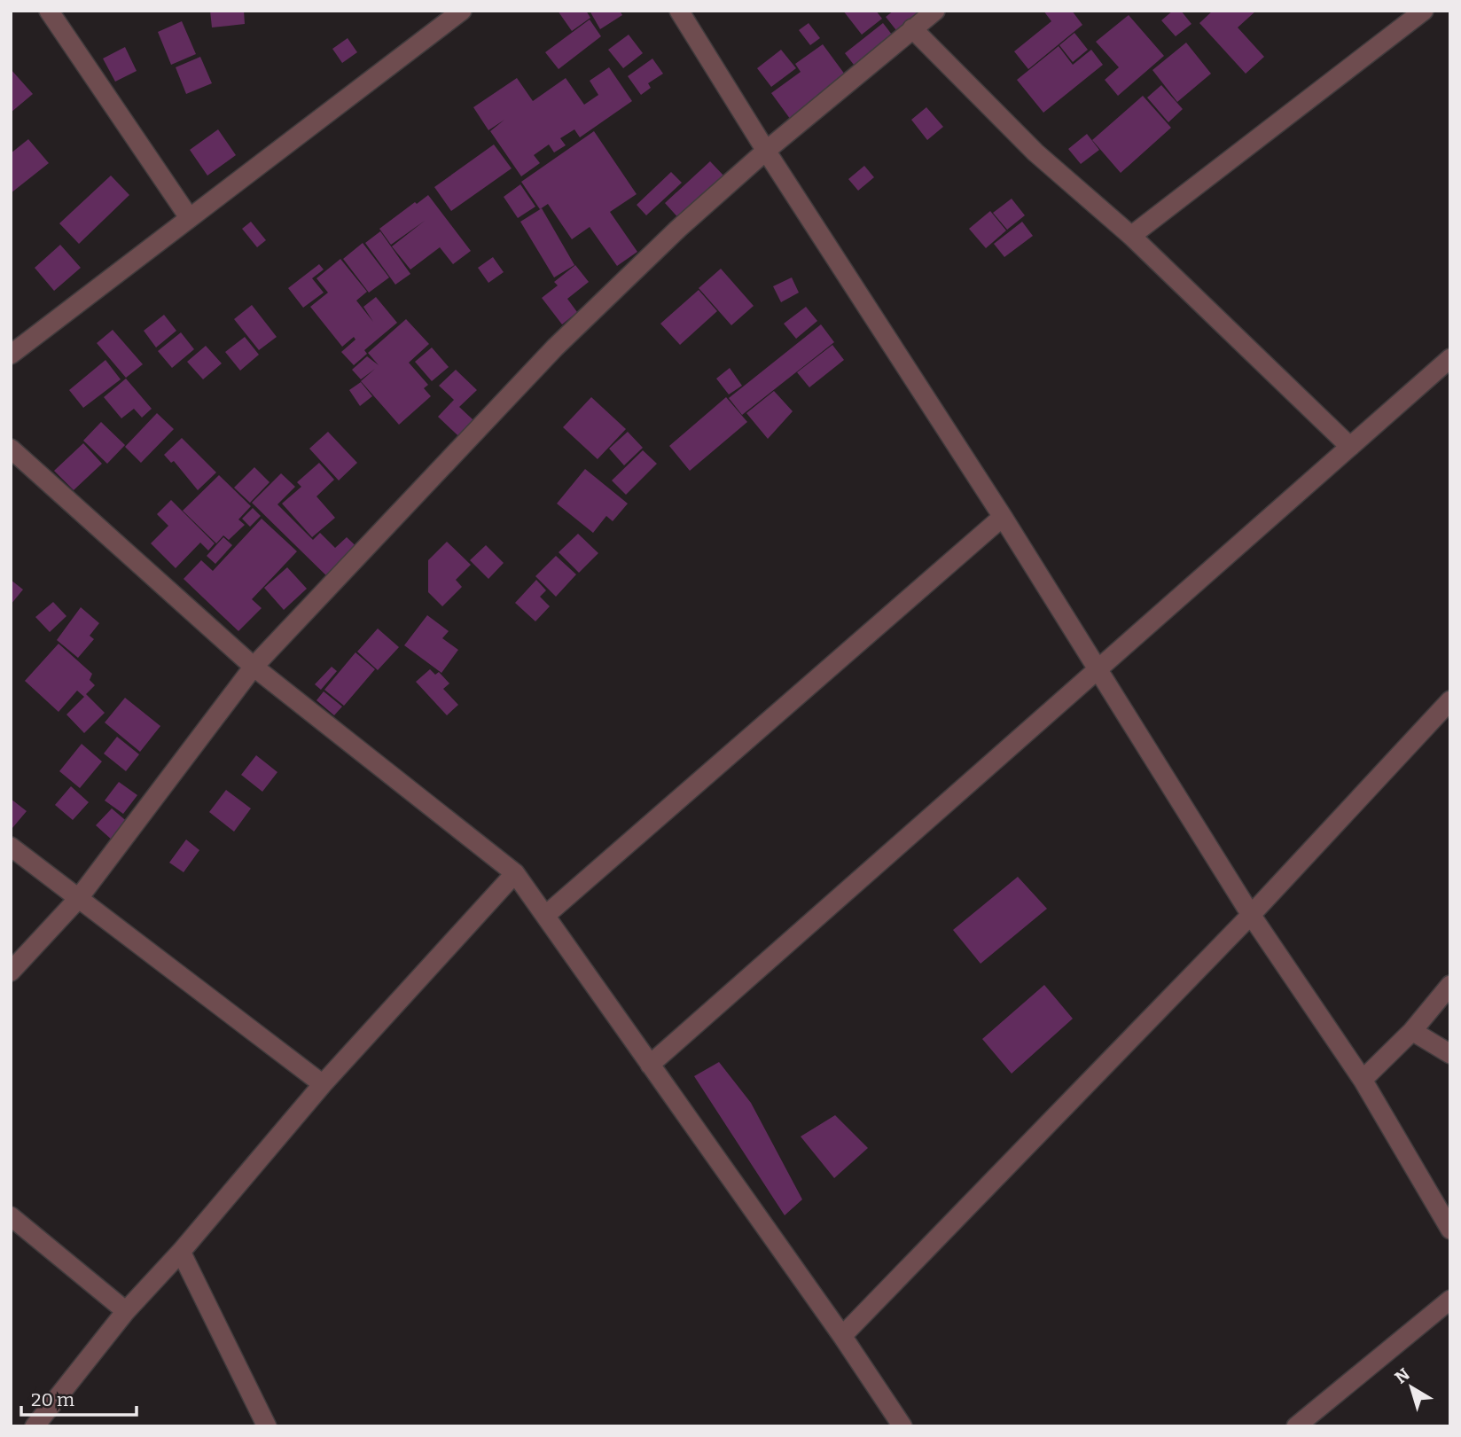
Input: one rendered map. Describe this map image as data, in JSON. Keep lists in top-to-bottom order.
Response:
{
  "scale_bar": "20 m",
  "north": "top left"
}
